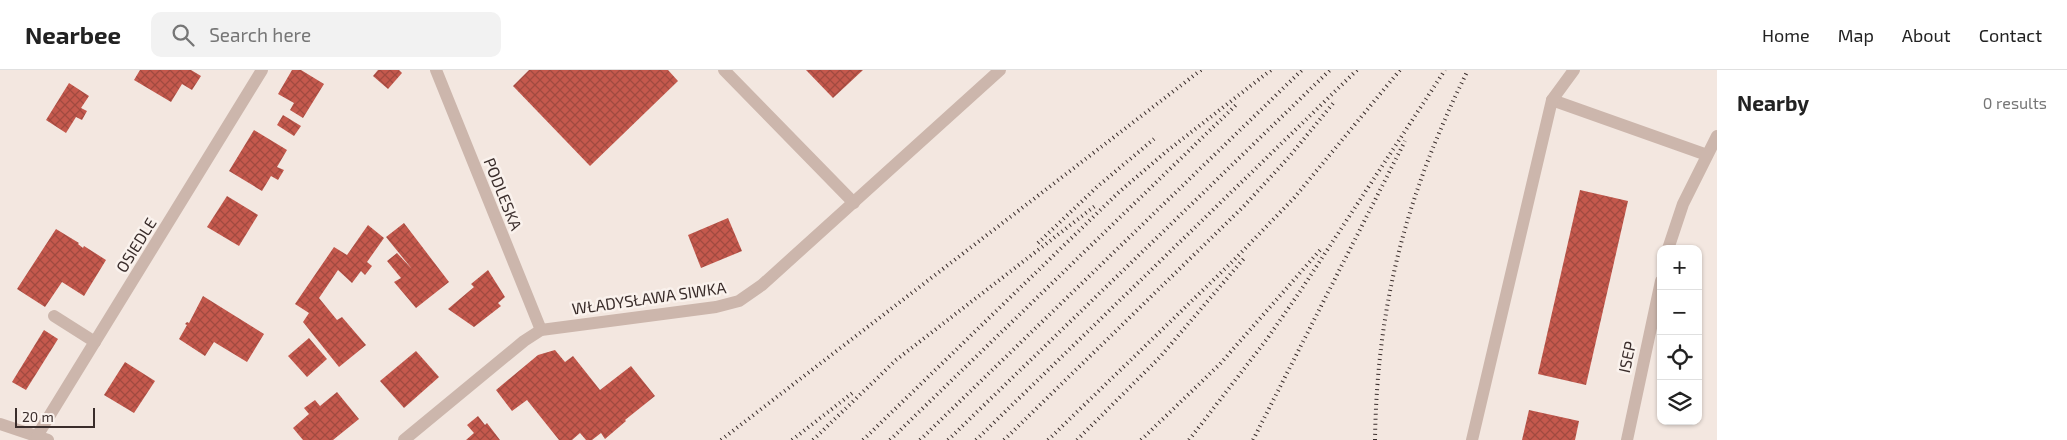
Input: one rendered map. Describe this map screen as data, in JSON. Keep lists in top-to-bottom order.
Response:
{
  "streets": {
    "street": [
      "PODLESKA",
      "OSIEDLE",
      "WŁADYSŁAWA SIWKA",
      "ISEP"
    ]
  },
  "crossings": [
    ["PODLESKA", "WŁADYSŁAWA SIWKA"]
  ],
  "scale_bar": "20 m",
  "page": {
    "header": "Nearbee",
    "search": "Search here",
    "nav": [
      "Home",
      "Map",
      "About",
      "Contact"
    ],
    "heading": ["Nearby", "0 results"],
    "map_buttons": ["+", "−"],
    "scale": "20 m"
  }
}
